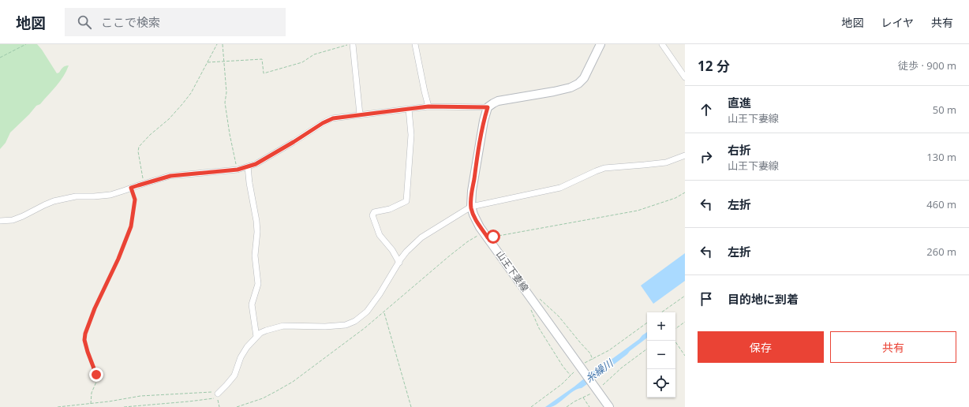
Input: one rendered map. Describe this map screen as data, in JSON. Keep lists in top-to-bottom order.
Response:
{
  "streets": {
    "main road": ["山王下妻線"]
  },
  "water": ["糸繰川"],
  "page": {
    "header": "地図",
    "search": "ここで検索",
    "nav": ["地図", "レイヤ", "共有"],
    "heading": ["12 分", "徒歩 · 900 m"],
    "list": [
      ["直進", "山王下妻線", "50 m"],
      ["右折", "山王下妻線", "130 m"],
      ["左折", "460 m"],
      ["左折", "260 m"],
      "目的地に到着"
    ],
    "map_buttons": ["+", "−"],
    "buttons": ["保存", "共有"]
  }
}
